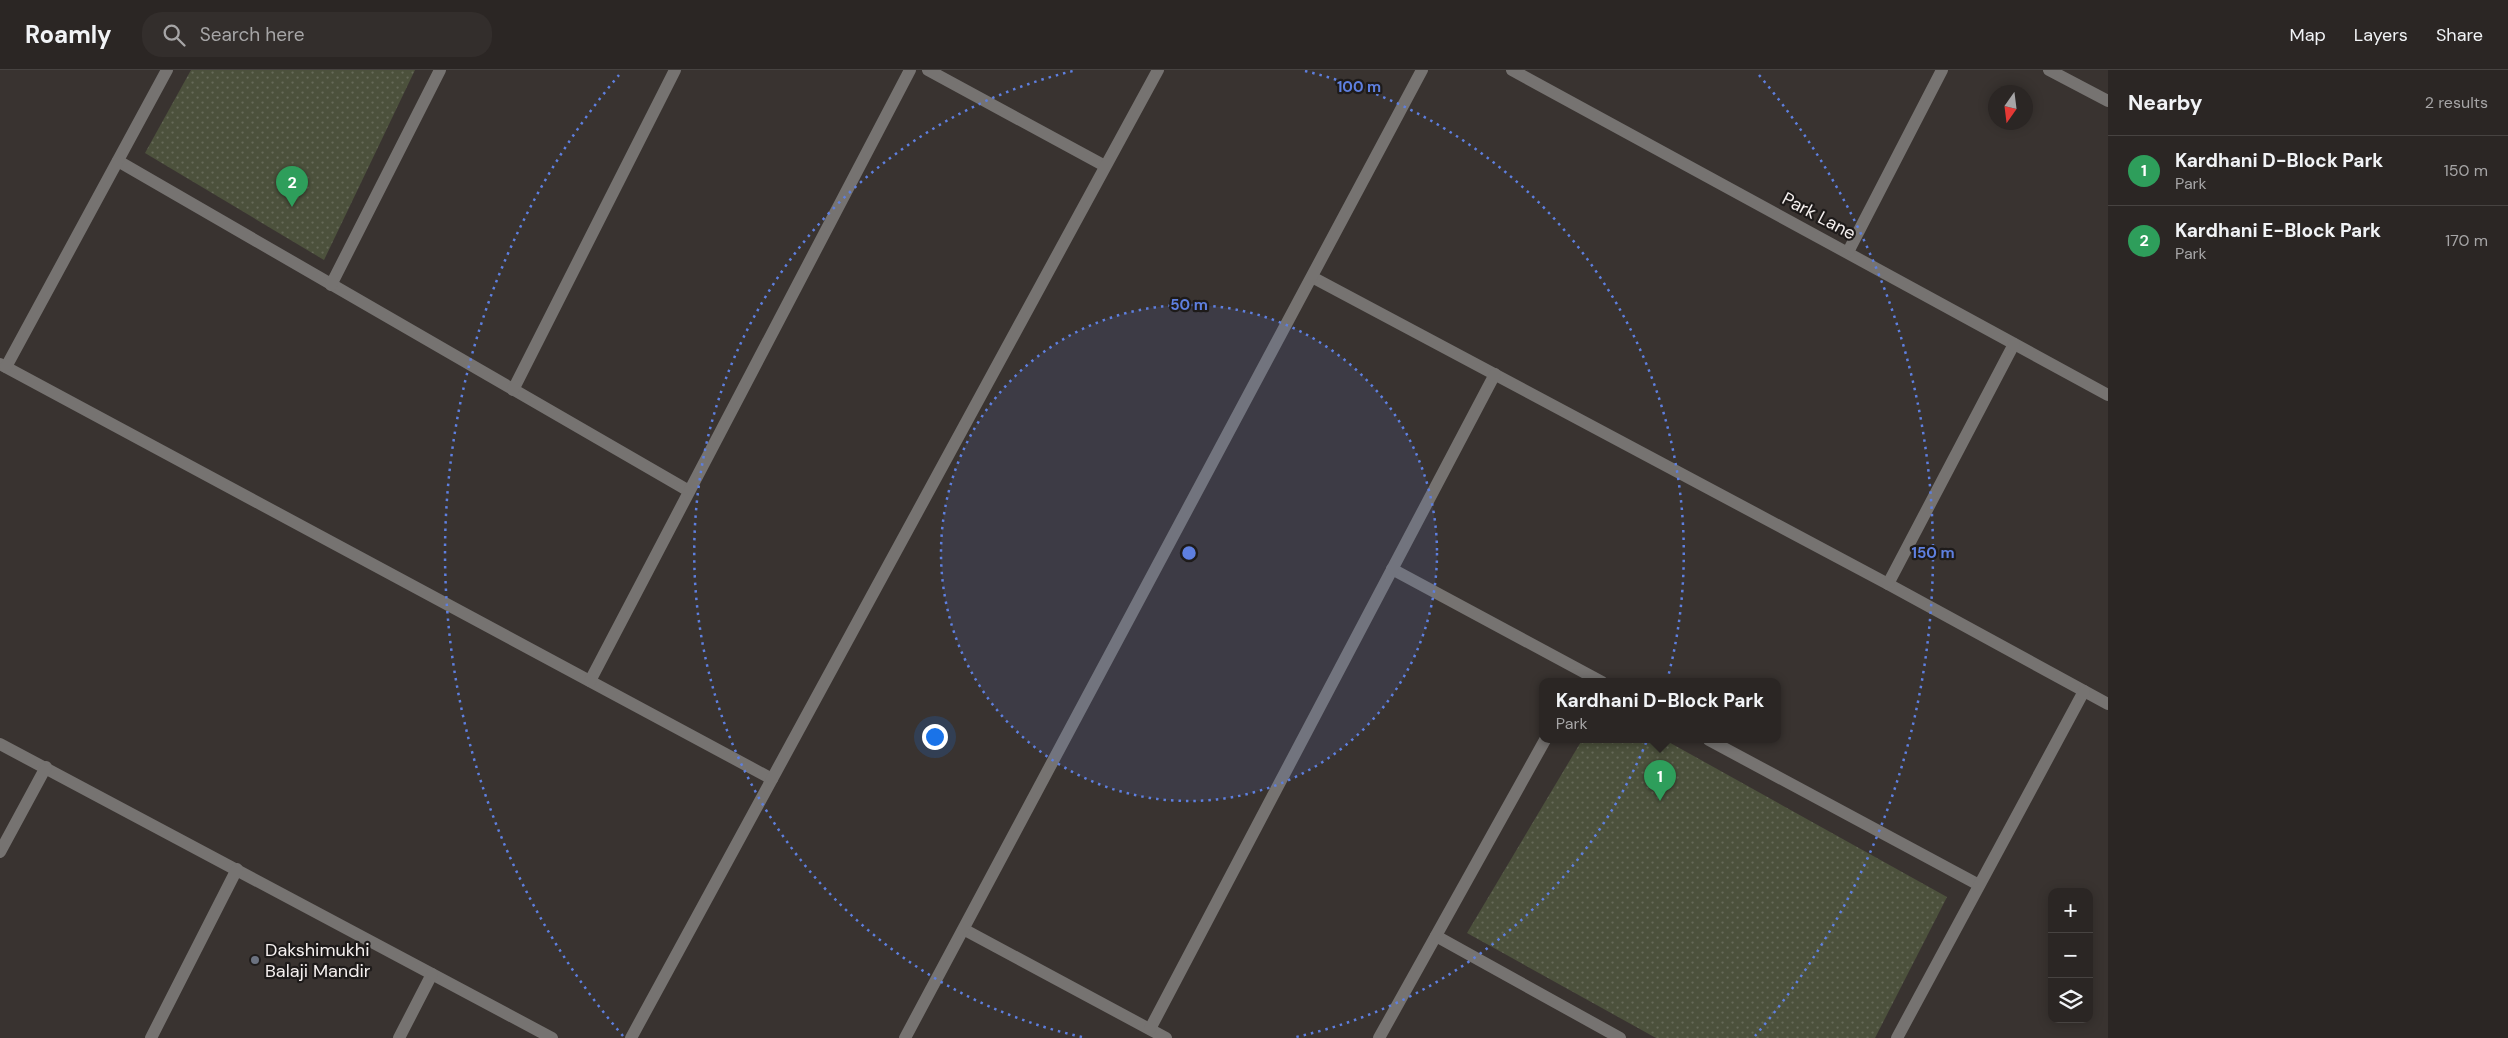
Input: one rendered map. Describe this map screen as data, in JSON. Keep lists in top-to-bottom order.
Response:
{
  "streets": {
    "street": ["Park Lane"]
  },
  "places": ["Dakshimukhi Balaji Mandir"],
  "north": "bottom",
  "page": {
    "header": "Roamly",
    "search": "Search here",
    "nav": ["Map", "Layers", "Share"],
    "heading": ["Nearby", "2 results"],
    "list": [
      {
        "mark": "1",
        "name": "Kardhani D-Block Park",
        "note": "Park",
        "value": "150 m"
      },
      {
        "mark": "2",
        "name": "Kardhani E-Block Park",
        "note": "Park",
        "value": "170 m"
      }
    ],
    "pins": ["2", "1"],
    "popup": ["Kardhani D-Block Park", "Park"],
    "map_buttons": ["+", "−"]
  },
  "rings": ["100 m", "50 m", "150 m"]
}
